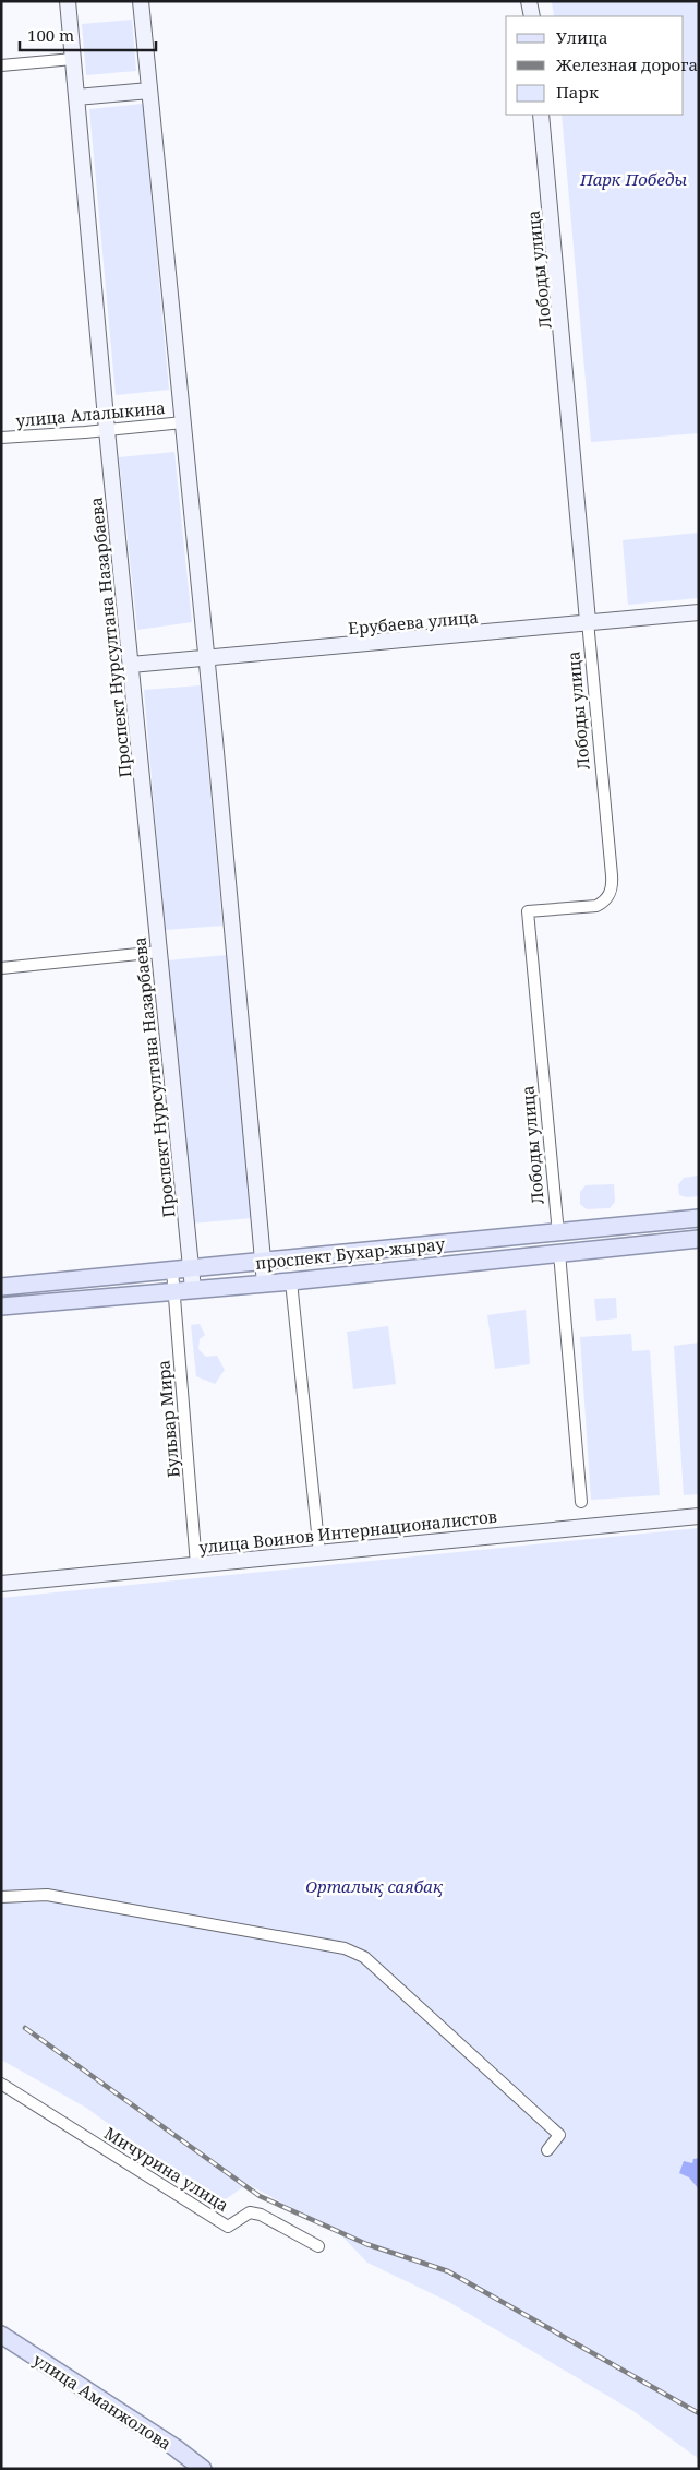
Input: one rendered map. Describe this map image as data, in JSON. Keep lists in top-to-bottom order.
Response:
{
  "streets": {
    "main road": [
      "Лободы улица",
      "Ерубаева улица",
      "Проспект Нурсултана Назарбаева",
      "проспект Бухар-жырау",
      "улица Воинов Интернационалистов",
      "улица Аманжолова"
    ],
    "street": ["улица Алалыкина", "Бульвар Мира", "Мичурина улица"]
  },
  "crossings": [
    ["Лободы улица", "Ерубаева улица"],
    ["Лободы улица", "проспект Бухар-жырау"],
    ["улица Алалыкина", "Проспект Нурсултана Назарбаева"],
    ["Ерубаева улица", "Проспект Нурсултана Назарбаева"],
    ["Проспект Нурсултана Назарбаева", "проспект Бухар-жырау"],
    ["проспект Бухар-жырау", "Бульвар Мира"],
    ["Бульвар Мира", "улица Воинов Интернационалистов"]
  ],
  "parks": ["Парк Победы", "Орталық саябақ"],
  "legend": ["Улица", "Железная дорога", "Парк"],
  "scale_bar": "100 m"
}
